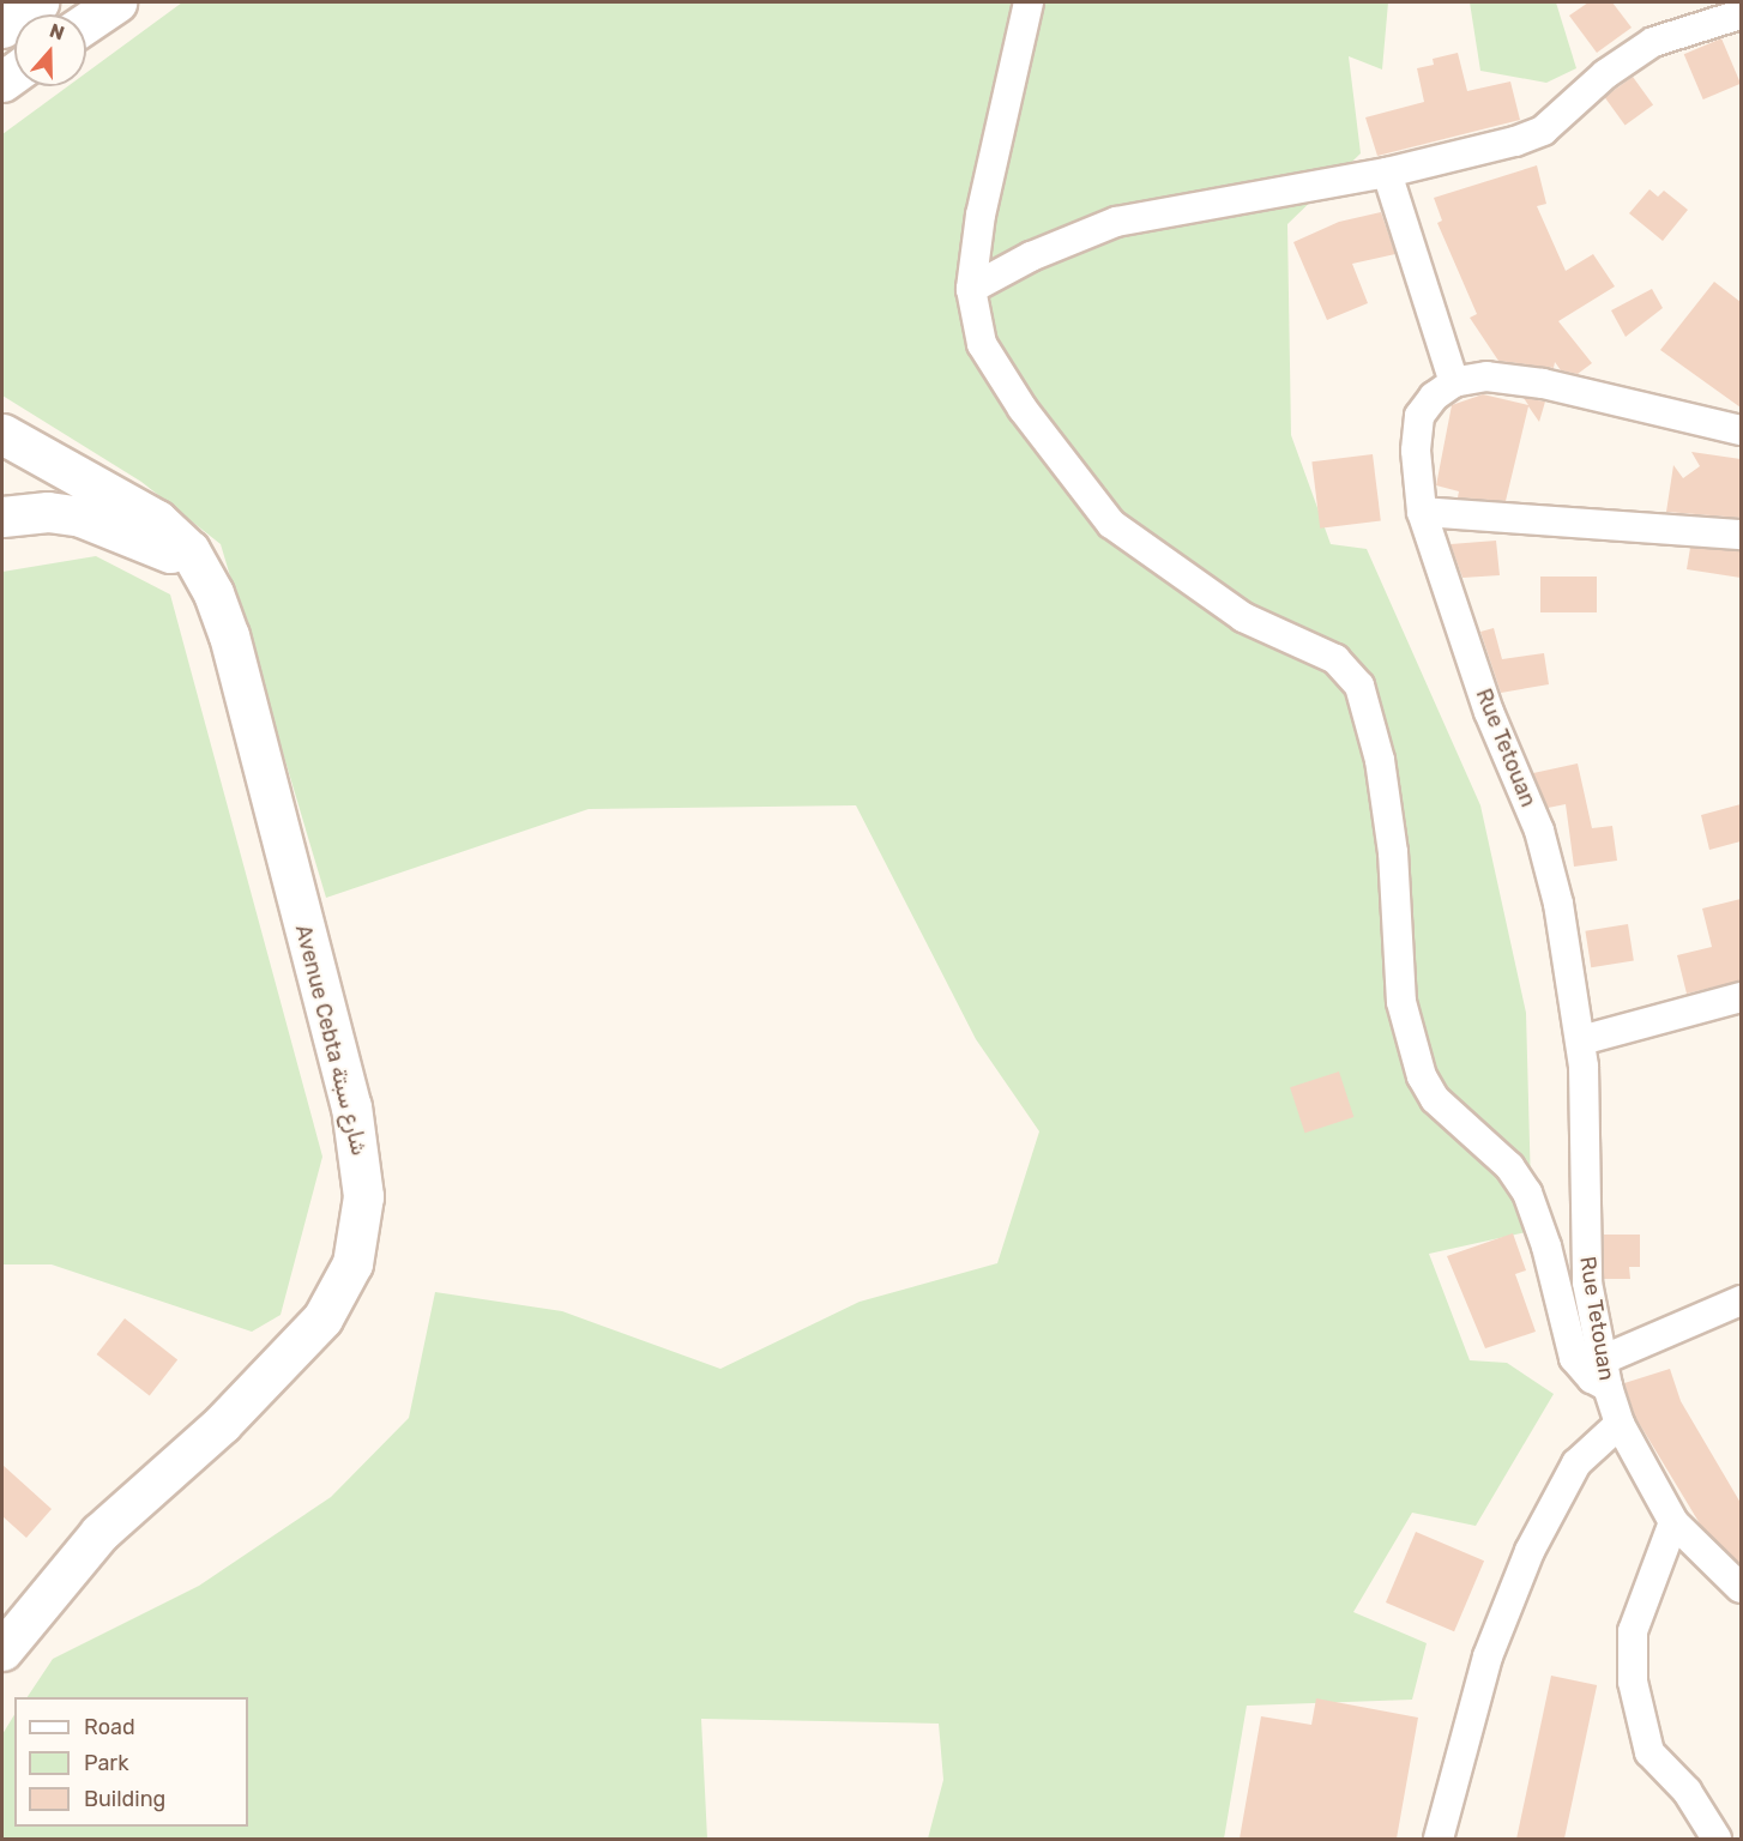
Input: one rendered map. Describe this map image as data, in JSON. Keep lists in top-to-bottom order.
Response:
{
  "streets": {
    "street": ["Rue Tetouan", "Avenue Cebta شارع سبتة"]
  },
  "legend": ["Road", "Park", "Building"],
  "north": "top"
}
